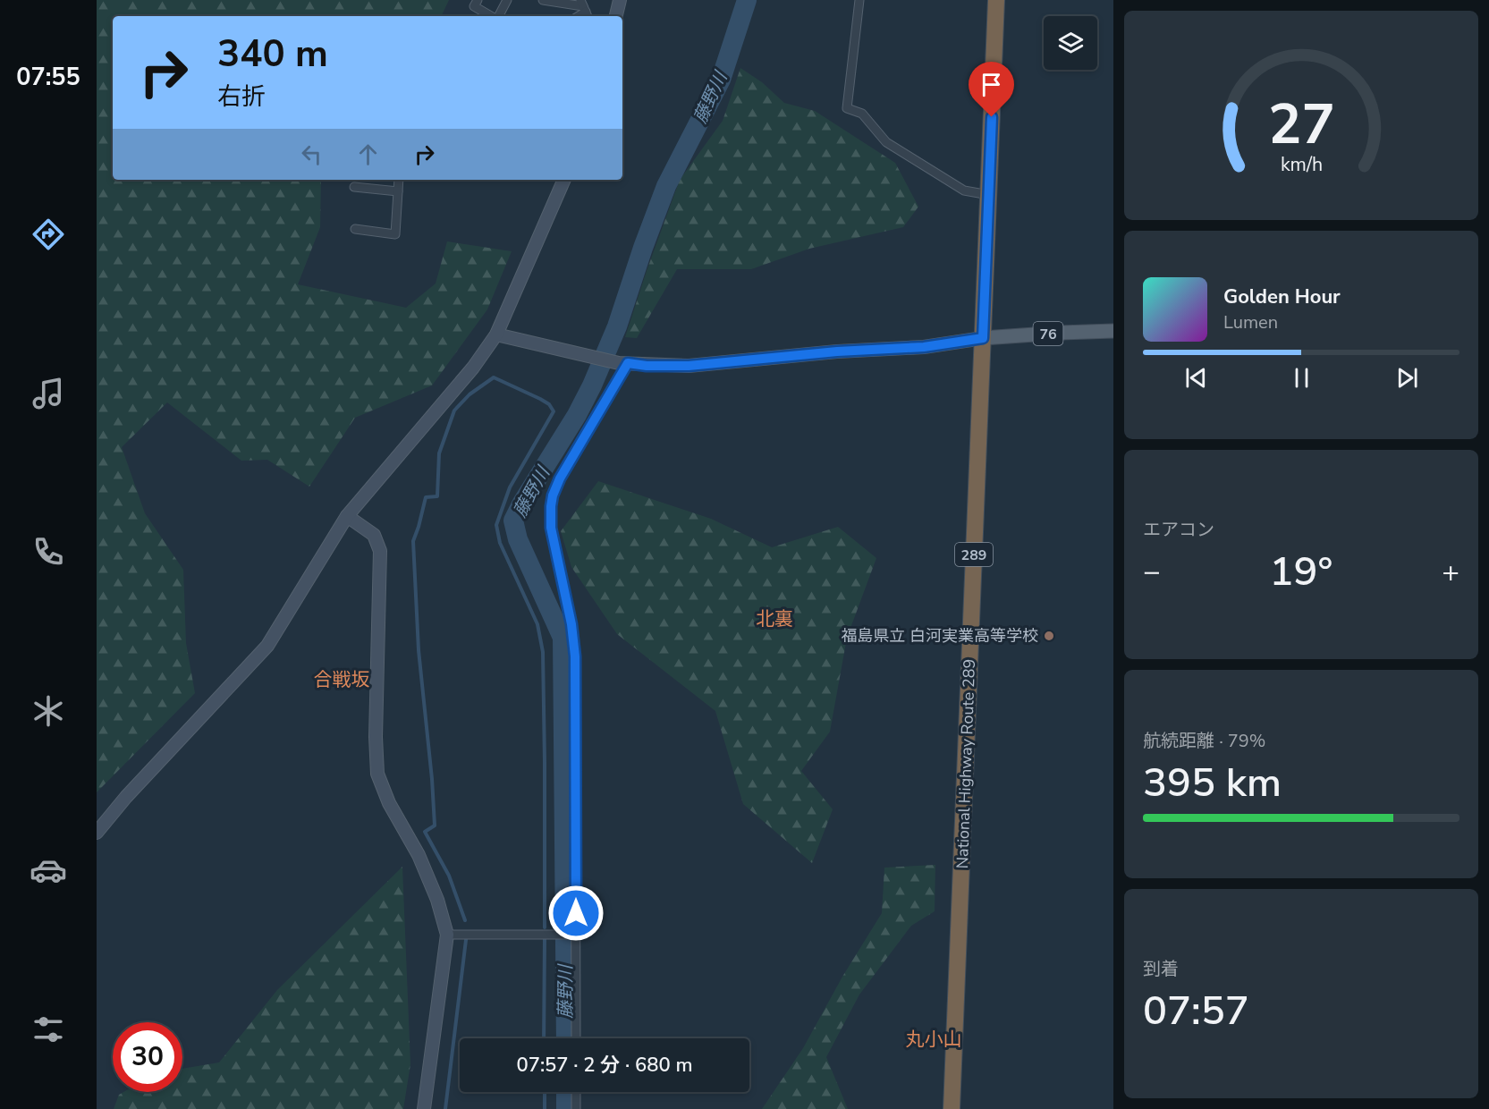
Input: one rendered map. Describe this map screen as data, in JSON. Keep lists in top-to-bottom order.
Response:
{
  "streets": {
    "highway": ["289", "National Highway Route 289"],
    "main road": ["76"]
  },
  "crossings": [
    ["76", "National Highway Route 289"]
  ],
  "districts": ["北裏", "合戦坂", "丸小山"],
  "water": ["藤野川"],
  "places": ["福島県立 白河実業高等学校"],
  "page": {
    "tabs": "07:55",
    "turn": ["340 m", "右折"],
    "song": ["Golden Hour", "Lumen"],
    "tile": [
      "エアコン",
      ["航続距離 · 79%", "395 km"],
      ["到着", "07:57"]
    ],
    "heat": ["−", "19°", "+"],
    "limit": "30",
    "trip": "07:57 · 2 分 · 680 m",
    "gauge": ["27", "km/h"]
  }
}
